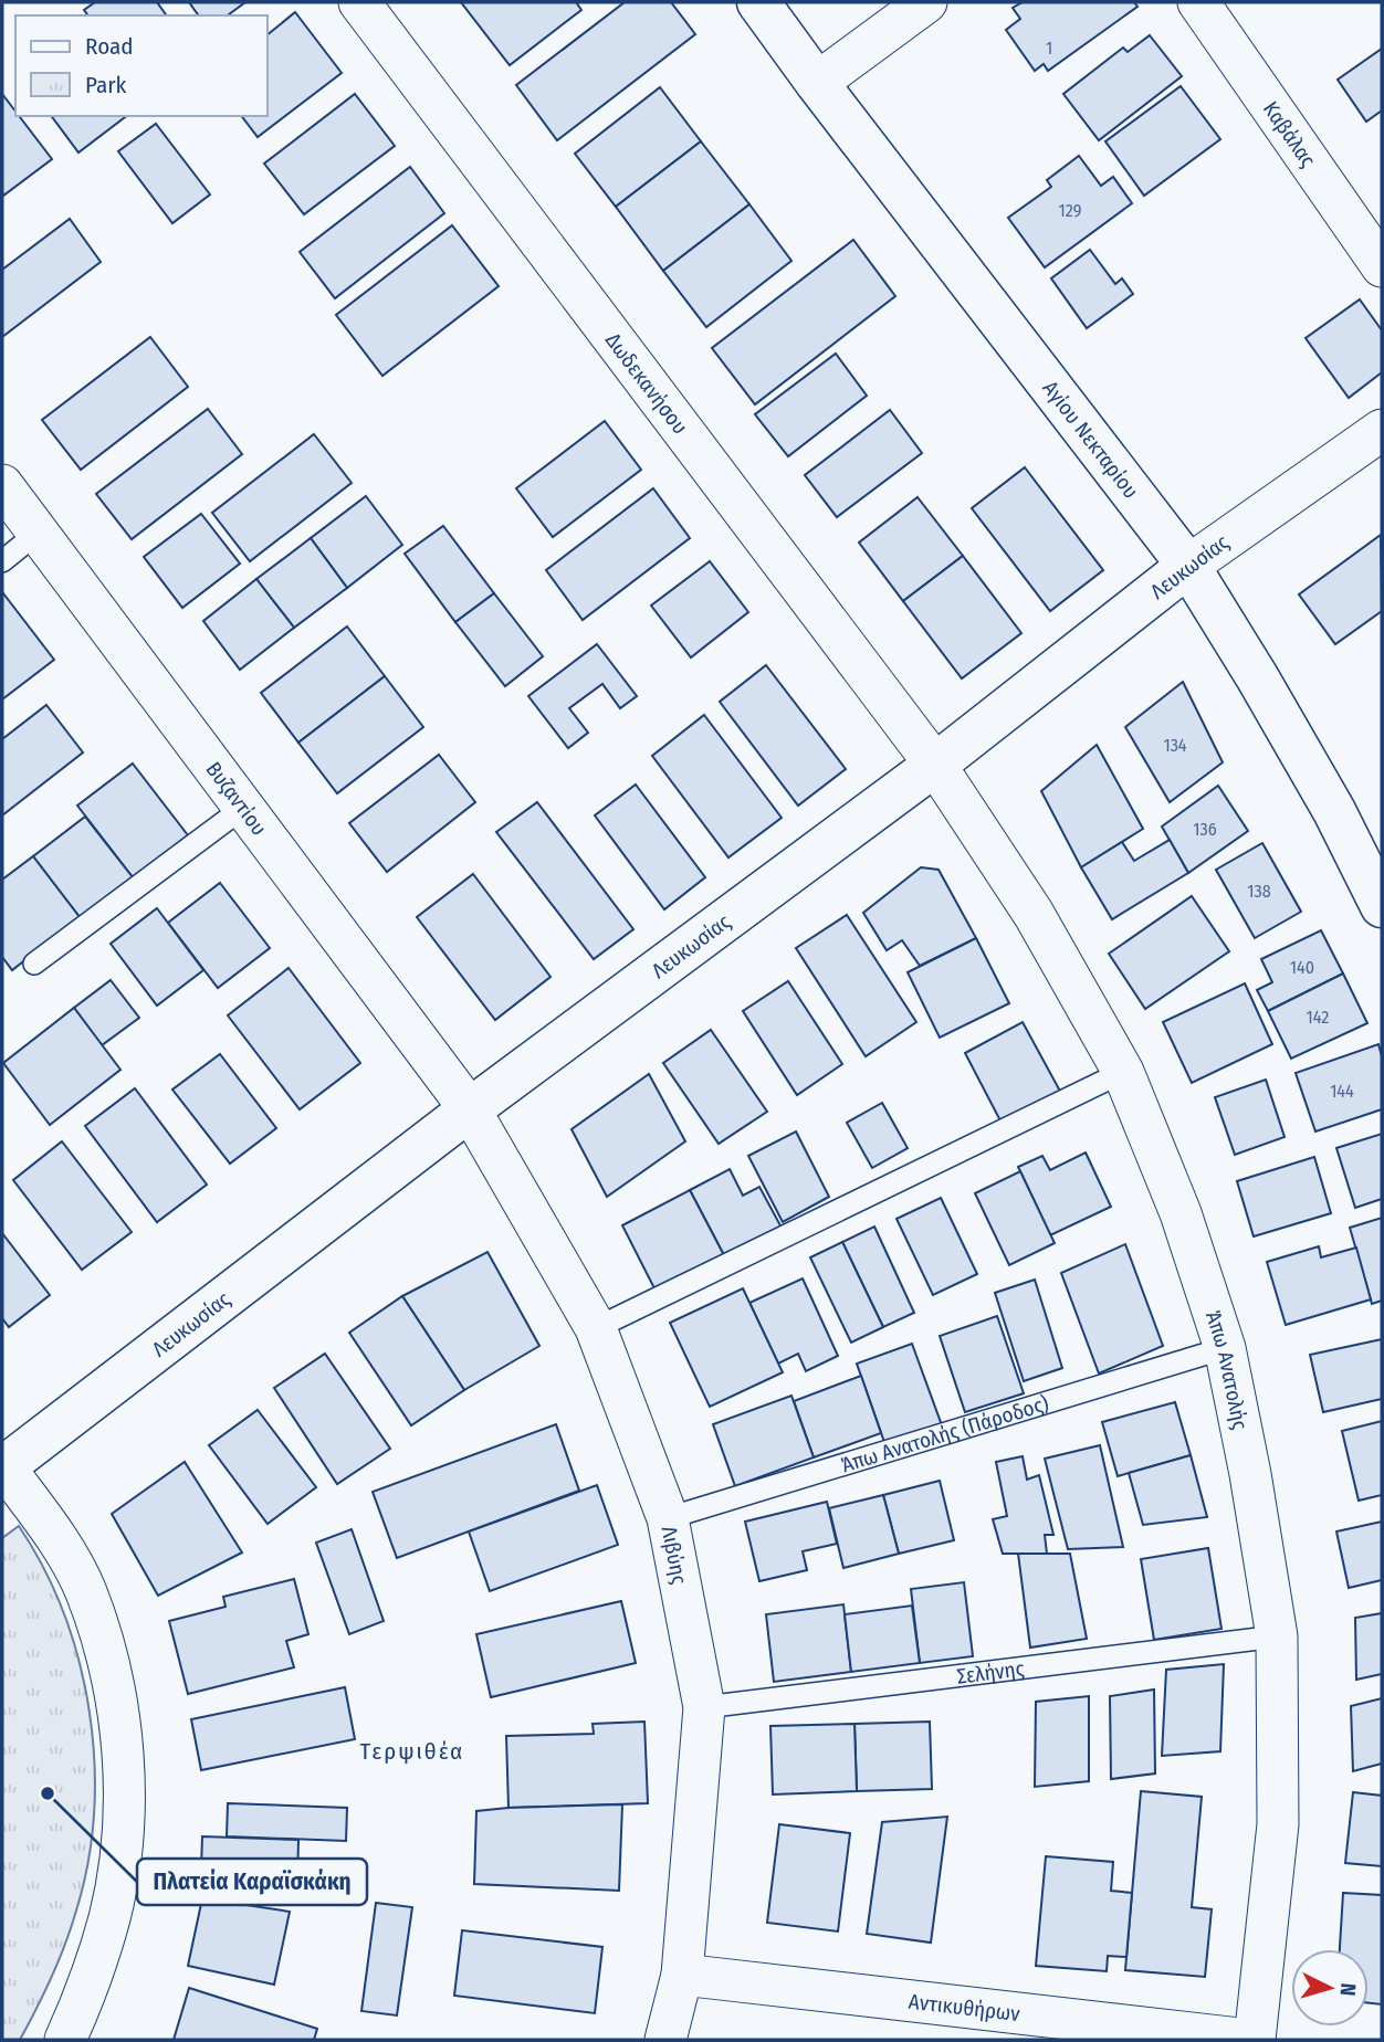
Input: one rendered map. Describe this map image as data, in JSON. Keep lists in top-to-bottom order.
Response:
{
  "streets": {
    "street": [
      "Καβάλας",
      "Δωδεκανήσου",
      "Αγίου Νεκταρίου",
      "Λευκωσίας",
      "Βυζαντίου",
      "Άπω Ανατολής",
      "Λιβύης",
      "Αντικυθήρων"
    ],
    "lane": ["Άπω Ανατολής (Πάροδος)", "Σελήνης"]
  },
  "crossings": [
    ["Δωδεκανήσου", "Λευκωσίας"],
    ["Δωδεκανήσου", "Άπω Ανατολής"],
    ["Αγίου Νεκταρίου", "Λευκωσίας"],
    ["Λευκωσίας", "Βυζαντίου"],
    ["Λευκωσίας", "Άπω Ανατολής"],
    ["Λευκωσίας", "Λιβύης"],
    ["Βυζαντίου", "Λιβύης"],
    ["Άπω Ανατολής", "Άπω Ανατολής (Πάροδος)"],
    ["Άπω Ανατολής", "Σελήνης"],
    ["Άπω Ανατολής", "Αντικυθήρων"],
    ["Άπω Ανατολής (Πάροδος)", "Λιβύης"],
    ["Λιβύης", "Σελήνης"],
    ["Λιβύης", "Αντικυθήρων"]
  ],
  "districts": ["Τερψιθέα"],
  "places": ["Πλατεία Καραϊσκάκη"],
  "house_numbers": [
    "1",
    "129",
    "134",
    "136",
    "138",
    "140",
    "142",
    "144"
  ],
  "legend": ["Road", "Park"],
  "north": "right"
}
